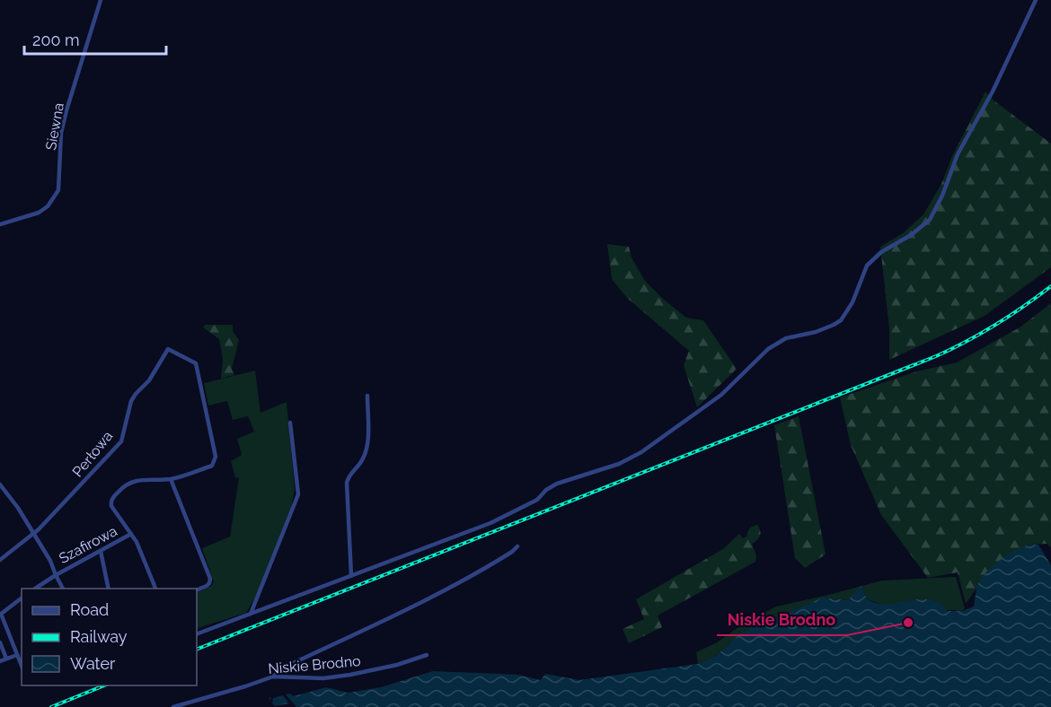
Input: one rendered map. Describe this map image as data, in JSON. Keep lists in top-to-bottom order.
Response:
{
  "streets": {
    "street": [
      "Siewna",
      "Perłowa",
      "Szafirowa",
      "Niskie Brodno"
    ]
  },
  "places": ["Niskie Brodno"],
  "legend": ["Road", "Railway", "Water"],
  "scale_bar": "200 m"
}
